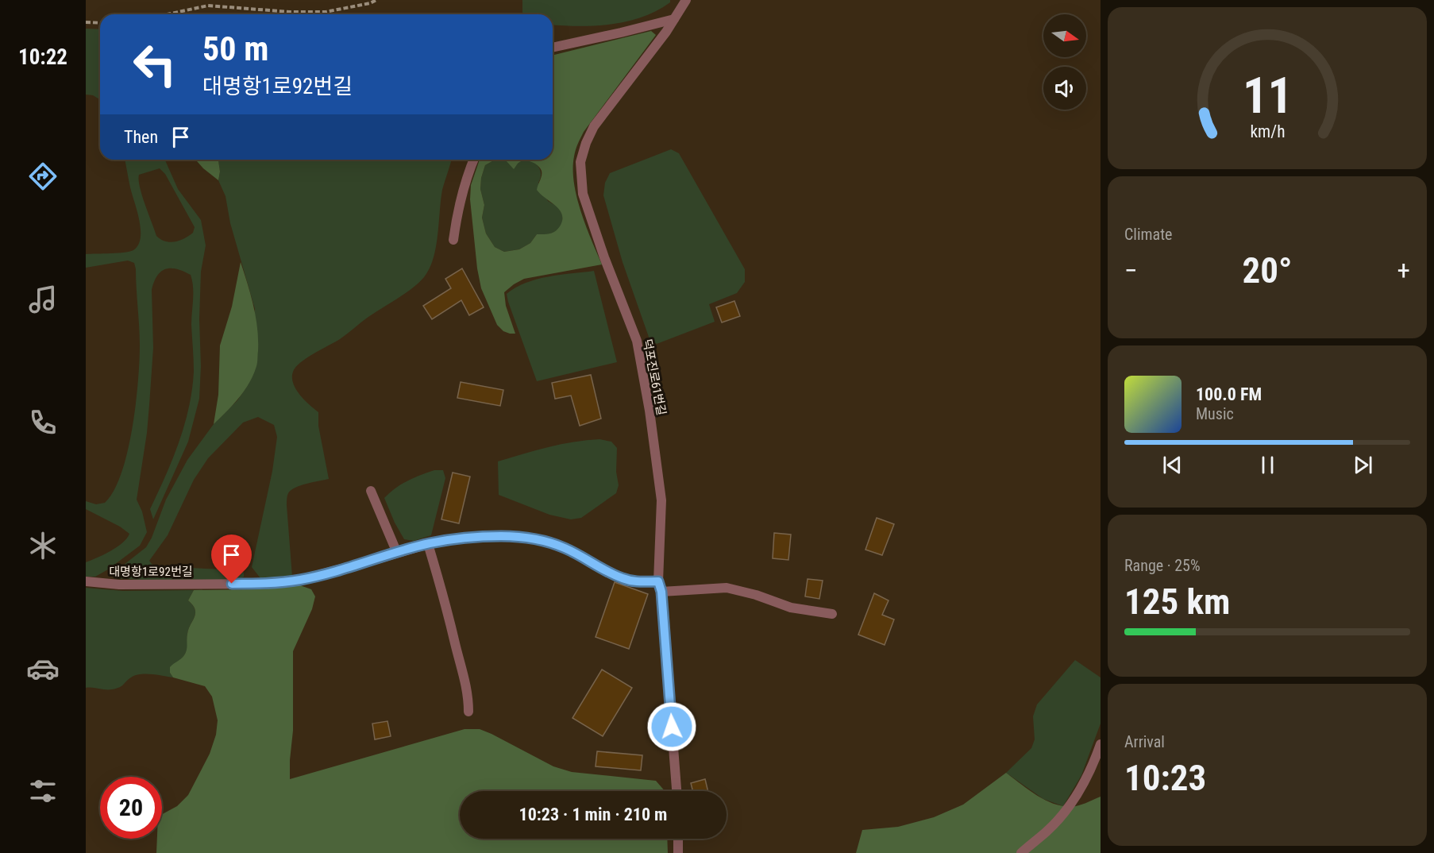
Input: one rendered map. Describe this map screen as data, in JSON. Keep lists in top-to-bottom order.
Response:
{
  "streets": {
    "lane": ["덕포진로61번길", "대명항1로92번길"]
  },
  "crossings": [
    ["덕포진로61번길", "대명항1로92번길"]
  ],
  "north": "right",
  "page": {
    "tabs": "10:22",
    "turn": ["50 m", "대명항1로92번길"],
    "then": "Then",
    "tile": [
      "Climate",
      ["Range · 25%", "125 km"],
      ["Arrival", "10:23"]
    ],
    "heat": ["−", "20°", "+"],
    "song": ["100.0 FM", "Music"],
    "limit": "20",
    "trip": "10:23 · 1 min · 210 m",
    "gauge": ["11", "km/h"]
  }
}
